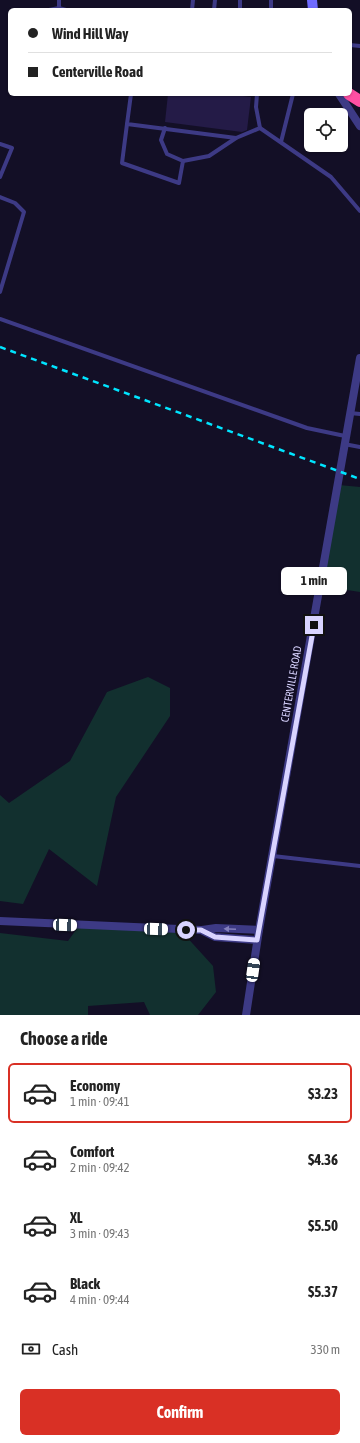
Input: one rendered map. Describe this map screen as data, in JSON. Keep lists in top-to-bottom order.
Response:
{
  "streets": {
    "street": ["CENTERVILLE ROAD"]
  },
  "page": {
    "banner": ["Wind Hill Way", "Centerville Road"],
    "bubble": "1 min",
    "heading": "Choose a ride",
    "list": [
      {
        "name": "Economy",
        "note": "1 min · 09:41",
        "value": "$3.23"
      },
      {
        "name": "Comfort",
        "note": "2 min · 09:42",
        "value": "$4.36"
      },
      {
        "name": "XL",
        "note": "3 min · 09:43",
        "value": "$5.50"
      },
      {
        "name": "Black",
        "note": "4 min · 09:44",
        "value": "$5.37"
      }
    ],
    "pay": ["Cash", "330 m"],
    "buttons": "Confirm"
  }
}
